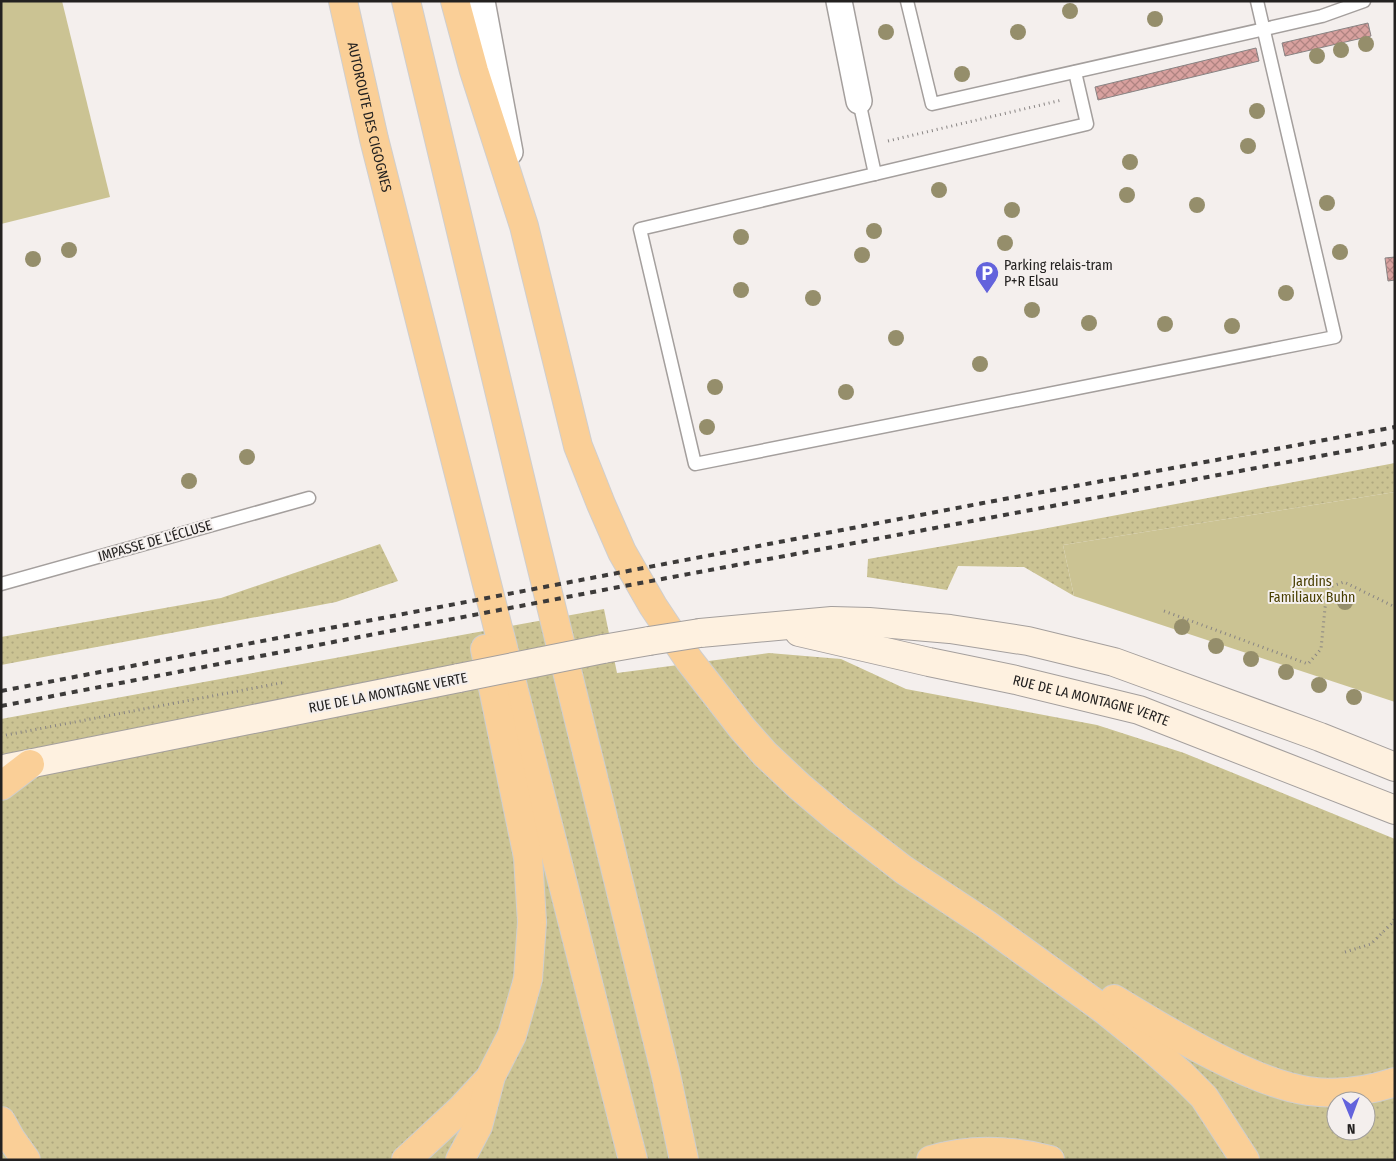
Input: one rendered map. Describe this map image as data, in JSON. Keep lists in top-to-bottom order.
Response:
{
  "streets": {
    "highway": ["AUTOROUTE DES CIGOGNES"],
    "main road": ["RUE DE LA MONTAGNE VERTE"],
    "lane": ["IMPASSE DE L'ÉCLUSE"]
  },
  "parks": ["Jardins Familiaux Buhn"],
  "places": {
    "parking": ["Parking relais-tram P+R Elsau"]
  },
  "north": "bottom"
}
